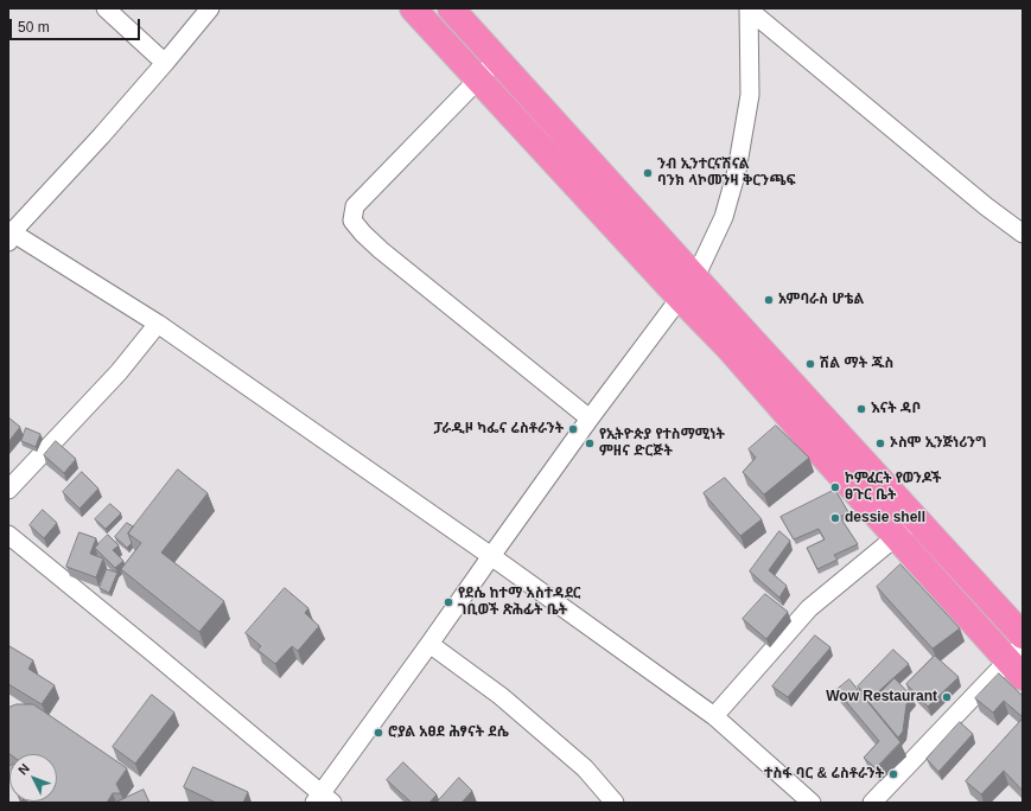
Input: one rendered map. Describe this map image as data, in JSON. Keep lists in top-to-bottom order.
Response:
{
  "places": [
    "ንብ ኢንተርናሽናል ባንክ ላኮመንዛ ቅርንጫፍ",
    "አምባራስ ሆቴል",
    "ሽል ማት ጁስ",
    "እናት ዳቦ",
    "ፓራዲዞ ካፌና ሬስቶራንት",
    "የኢትዮጵያ የተስማሚነት ምዘና ድርጅት",
    "ኦስሞ ኢንጅነሪንግ",
    "ኮምፈርት የወንዶች ፀጉር ቤት",
    "dessie shell",
    "የደሴ ከተማ አስተዳደር ገቢወች ጽሕፊት ቤት",
    "Wow Restaurant",
    "ሮያል አፀደ ሕፃናት ደሴ",
    "ተስፋ ባር & ሬስቶራንት"
  ],
  "scale_bar": "50 m",
  "north": "top left"
}
